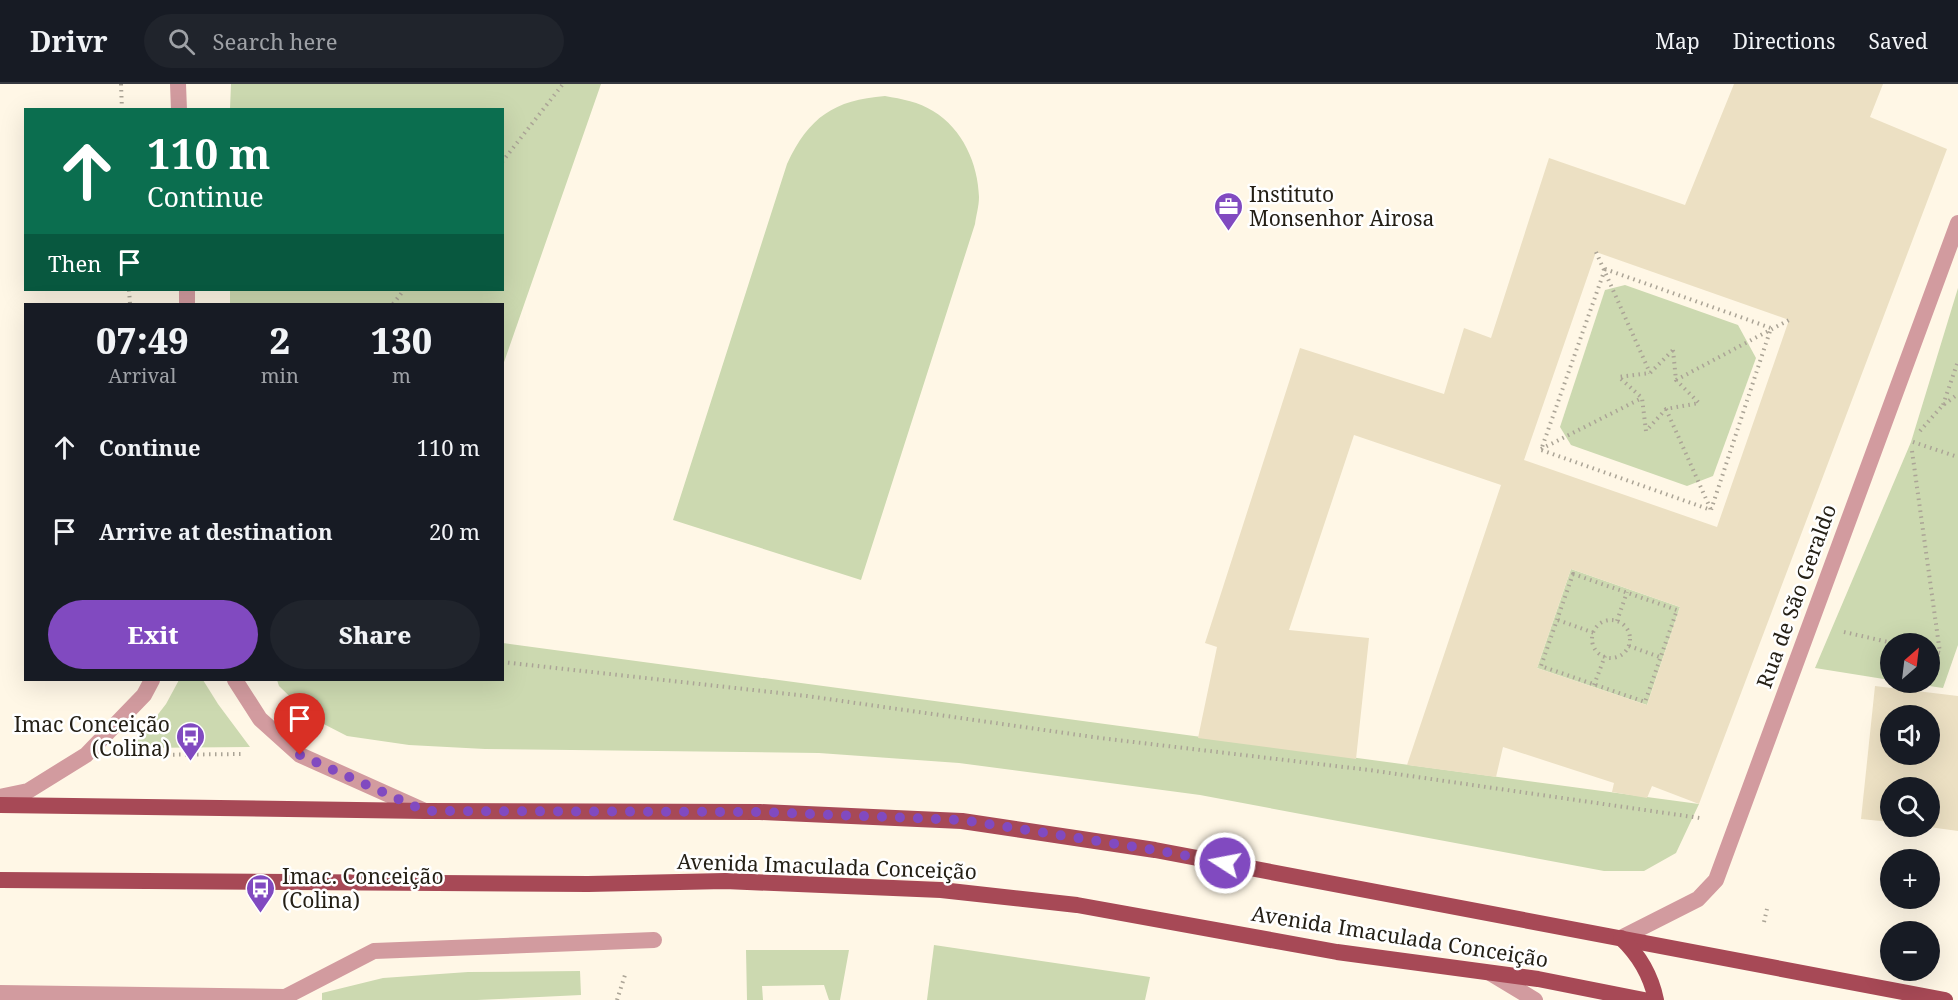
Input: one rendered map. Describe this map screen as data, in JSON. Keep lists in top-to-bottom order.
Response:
{
  "streets": {
    "main road": ["Avenida Imaculada Conceição"],
    "street": ["Rua de São Geraldo"]
  },
  "crossings": [
    ["Rua de São Geraldo", "Avenida Imaculada Conceição"]
  ],
  "places": {
    "office": ["Instituto Monsenhor Airosa"],
    "bus stop": ["Imac Conceição (Colina)", "Imac. Conceição (Colina)"]
  },
  "north": "top right",
  "page": {
    "header": "Drivr",
    "search": "Search here",
    "nav": ["Map", "Directions", "Saved"],
    "turn": ["110 m", "Continue"],
    "then": "Then",
    "eta": [
      "07:49",
      "Arrival",
      "2",
      "min",
      "130",
      "m"
    ],
    "list": [
      {
        "name": "Continue",
        "value": "110 m"
      },
      {
        "name": "Arrive at destination",
        "value": "20 m"
      }
    ],
    "buttons": ["Exit", "Share"],
    "map_buttons": ["+", "−"]
  }
}
